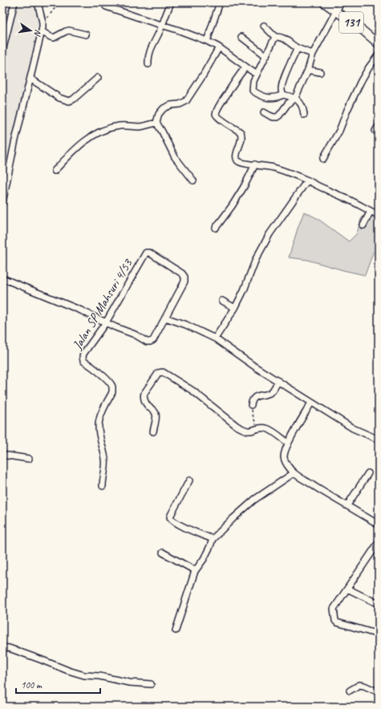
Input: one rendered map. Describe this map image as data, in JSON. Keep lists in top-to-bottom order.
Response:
{
  "streets": {
    "main road": ["131"],
    "street": ["Jalan SP Mahsuri 4/53"]
  },
  "scale_bar": "100 m",
  "north": "right"
}
